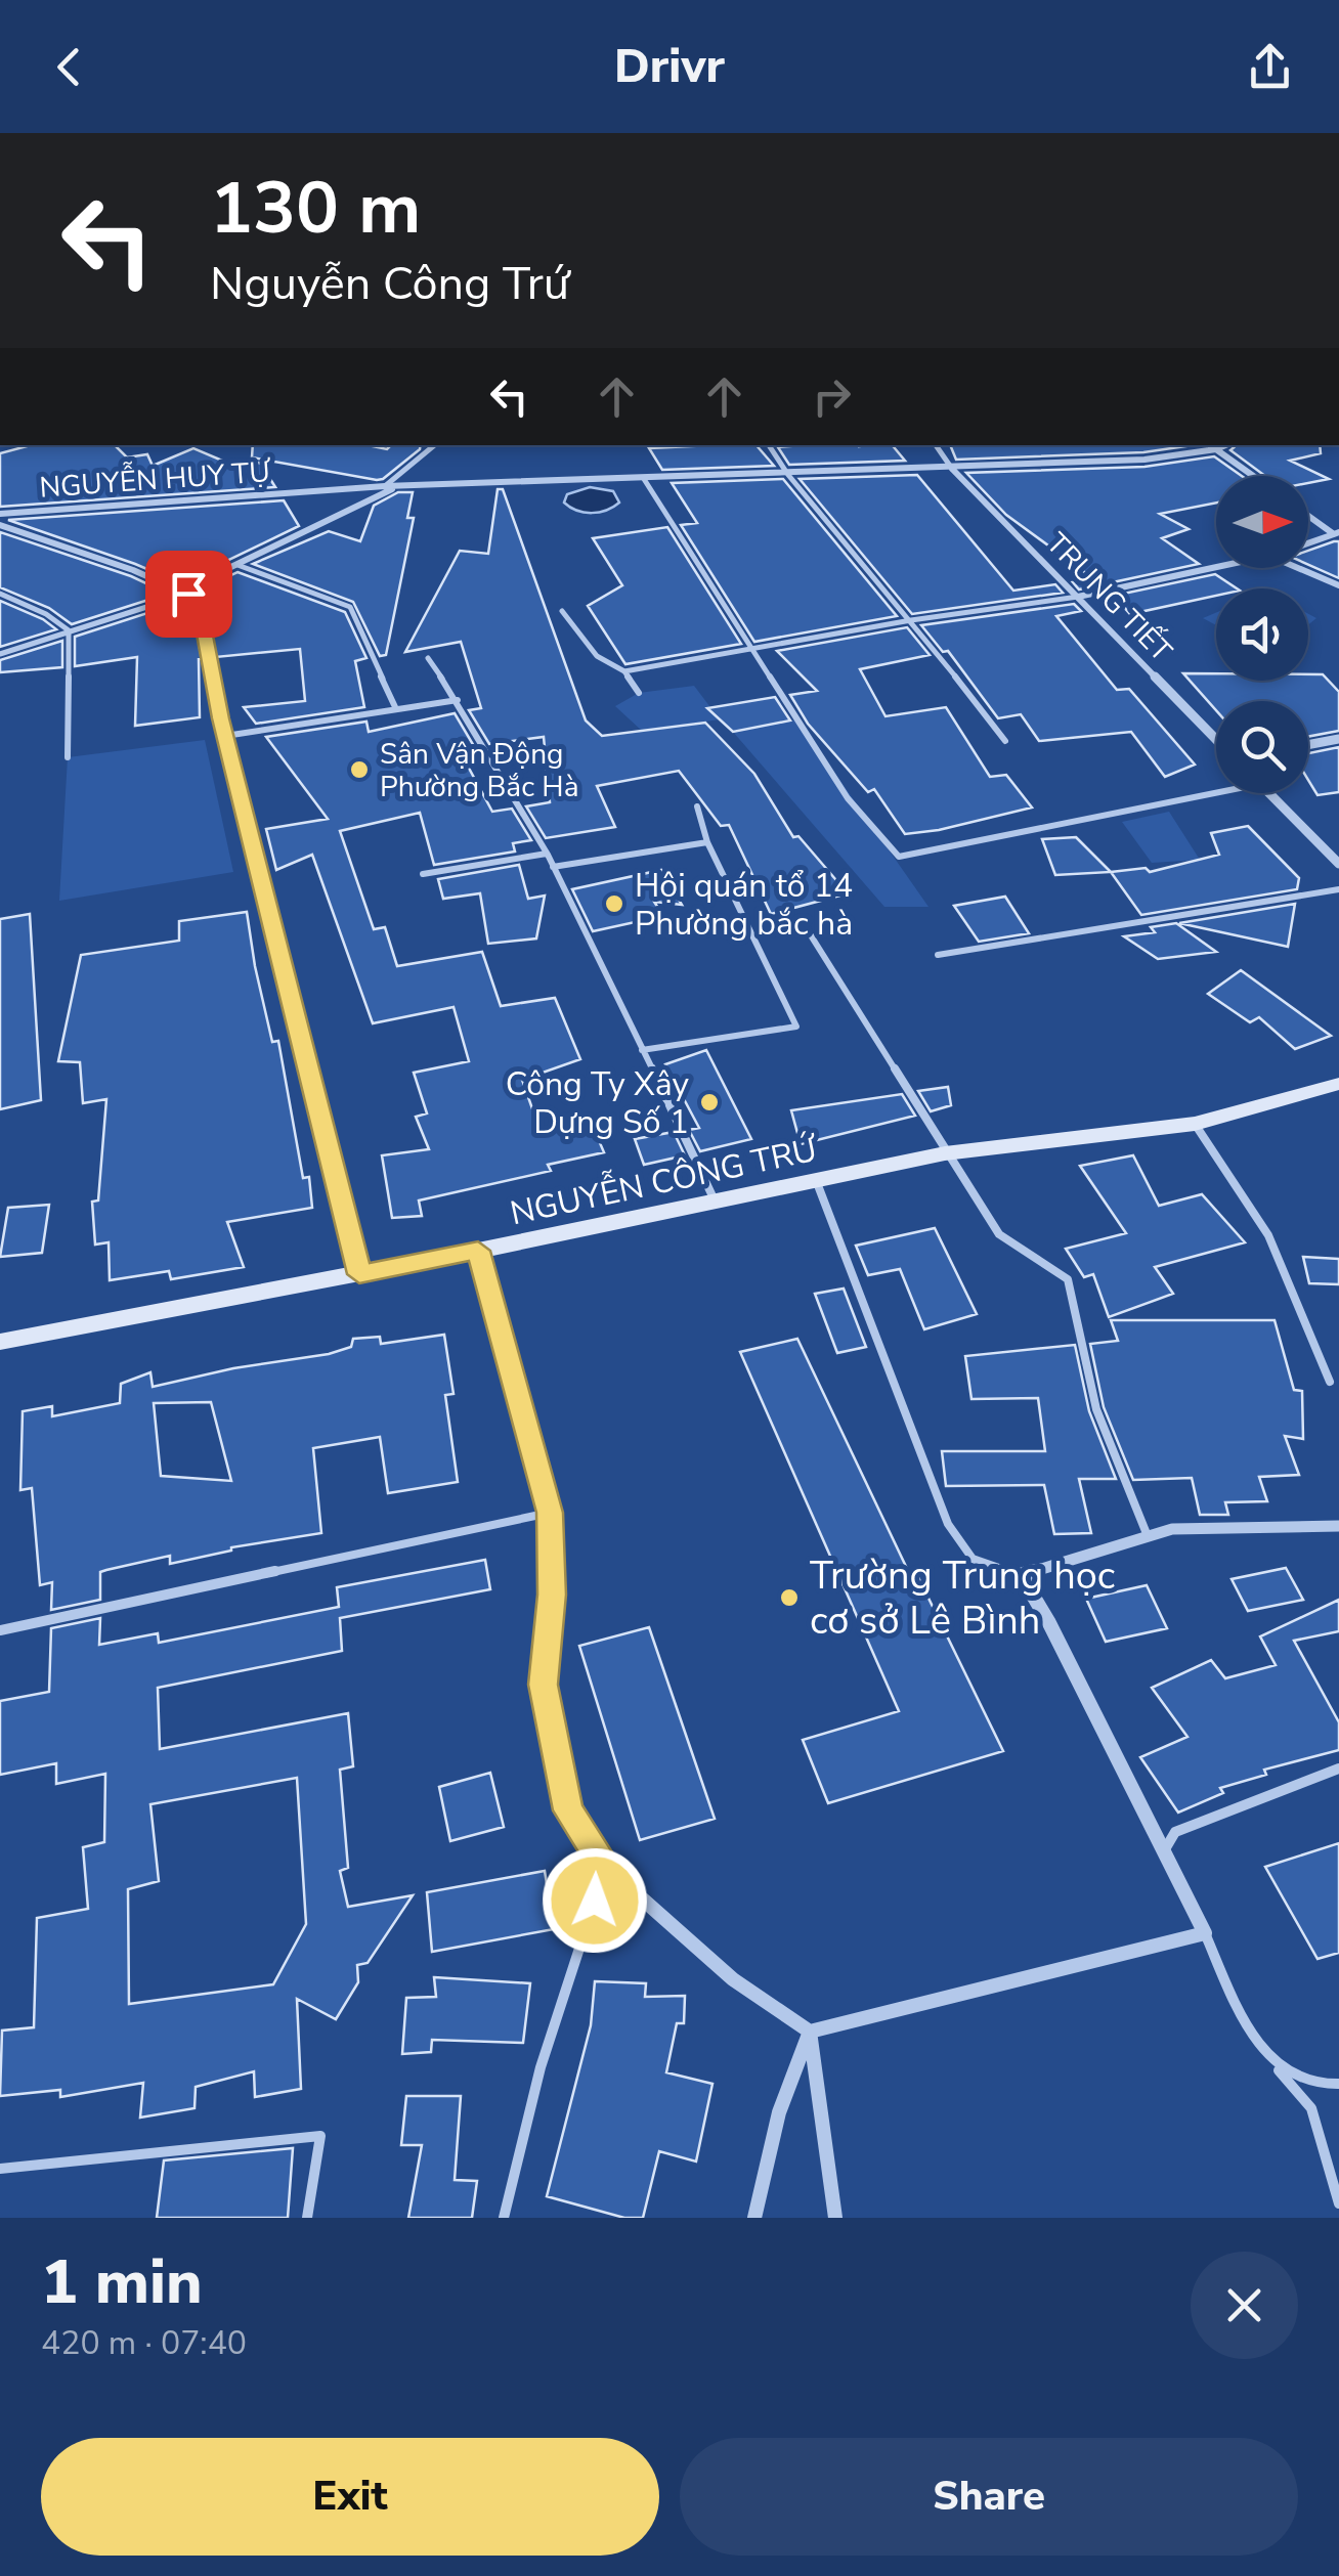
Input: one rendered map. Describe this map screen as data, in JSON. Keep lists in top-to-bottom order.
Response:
{
  "streets": {
    "main road": ["NGUYỄN CÔNG TRỨ"],
    "street": ["NGUYỄN HUY TỰ", "TRUNG TIẾT"]
  },
  "crossings": [
    ["NGUYỄN HUY TỰ", "TRUNG TIẾT"]
  ],
  "places": [
    "Sân Vận Động Phường Bắc Hà",
    "Hội quán tổ 14 Phường bắc hà",
    "Công Ty Xây Dựng Số 1",
    "Trường Trung học cơ sở Lê Bình"
  ],
  "north": "right",
  "page": {
    "header": "Drivr",
    "turn": ["130 m", "Nguyễn Công Trứ"],
    "heading": ["1 min", "420 m · 07:40"],
    "buttons": ["Exit", "Share"]
  }
}
